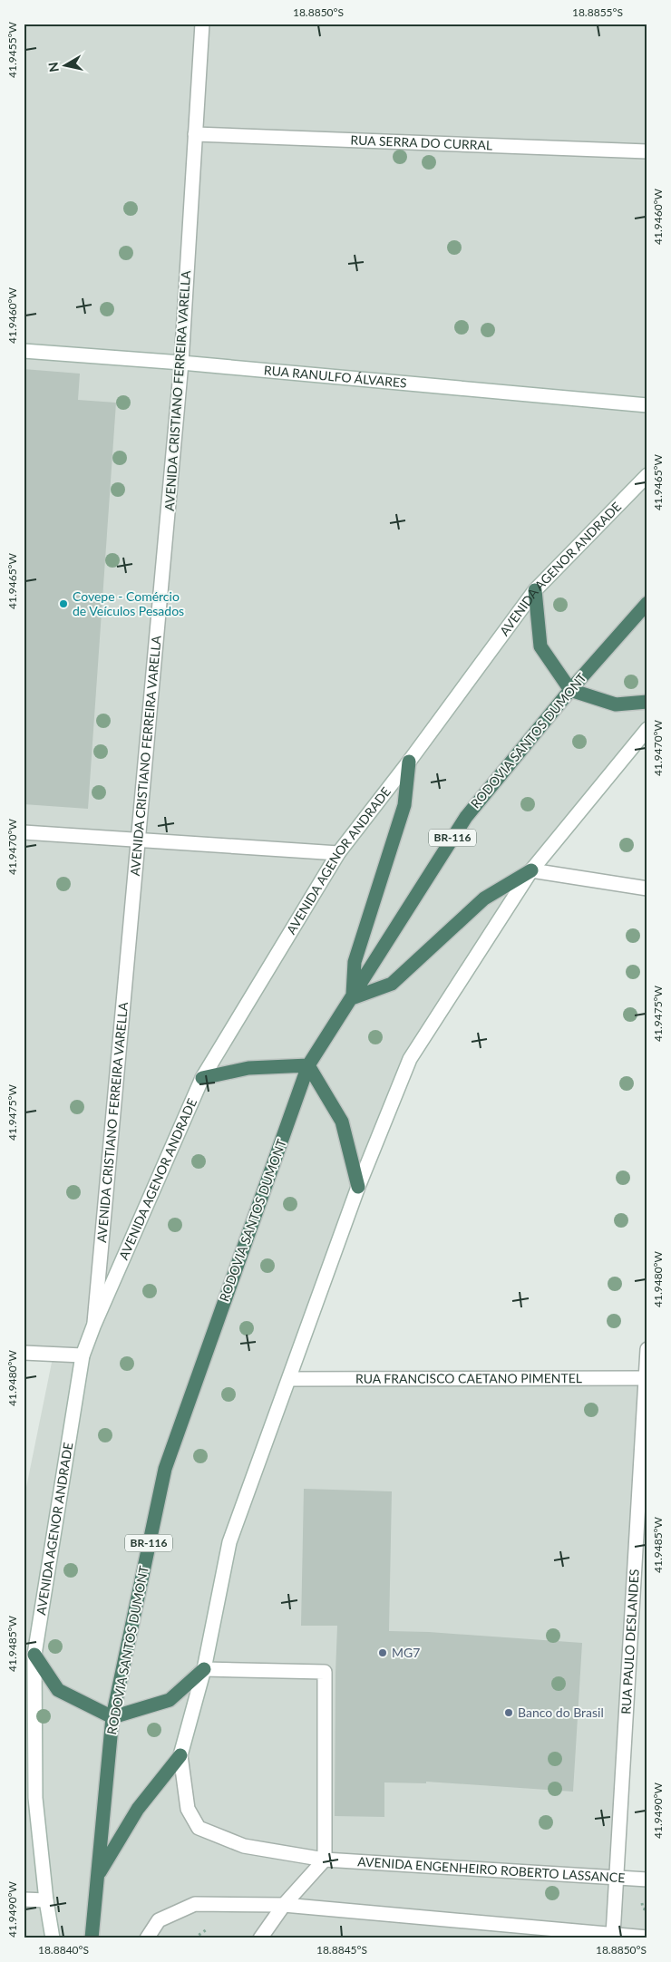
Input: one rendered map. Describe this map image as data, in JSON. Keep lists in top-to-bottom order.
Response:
{
  "streets": {
    "highway": ["RODOVIA SANTOS DUMONT", "BR-116"],
    "street": [
      "RUA SERRA DO CURRAL",
      "RUA RANULFO ÁLVARES",
      "AVENIDA CRISTIANO FERREIRA VARELLA",
      "AVENIDA AGENOR ANDRADE",
      "RUA FRANCISCO CAETANO PIMENTEL",
      "RUA PAULO DESLANDES",
      "AVENIDA ENGENHEIRO ROBERTO LASSANCE"
    ]
  },
  "crossings": [
    ["RUA SERRA DO CURRAL", "AVENIDA CRISTIANO FERREIRA VARELLA"],
    ["RUA RANULFO ÁLVARES", "AVENIDA CRISTIANO FERREIRA VARELLA"],
    ["AVENIDA CRISTIANO FERREIRA VARELLA", "AVENIDA AGENOR ANDRADE"],
    ["RUA FRANCISCO CAETANO PIMENTEL", "RUA PAULO DESLANDES"],
    ["RUA PAULO DESLANDES", "AVENIDA ENGENHEIRO ROBERTO LASSANCE"]
  ],
  "places": ["Covepe - Comércio de Veículos Pesados", "MG7", "Banco do Brasil"],
  "north": "left",
  "coordinates": [
    "18.8850°S",
    "18.8855°S",
    "41.9455°W",
    "41.9460°W",
    "41.9465°W",
    "41.9470°W",
    "41.9475°W",
    "41.9480°W",
    "41.9485°W",
    "41.9490°W",
    "18.8840°S",
    "18.8845°S"
  ]
}
